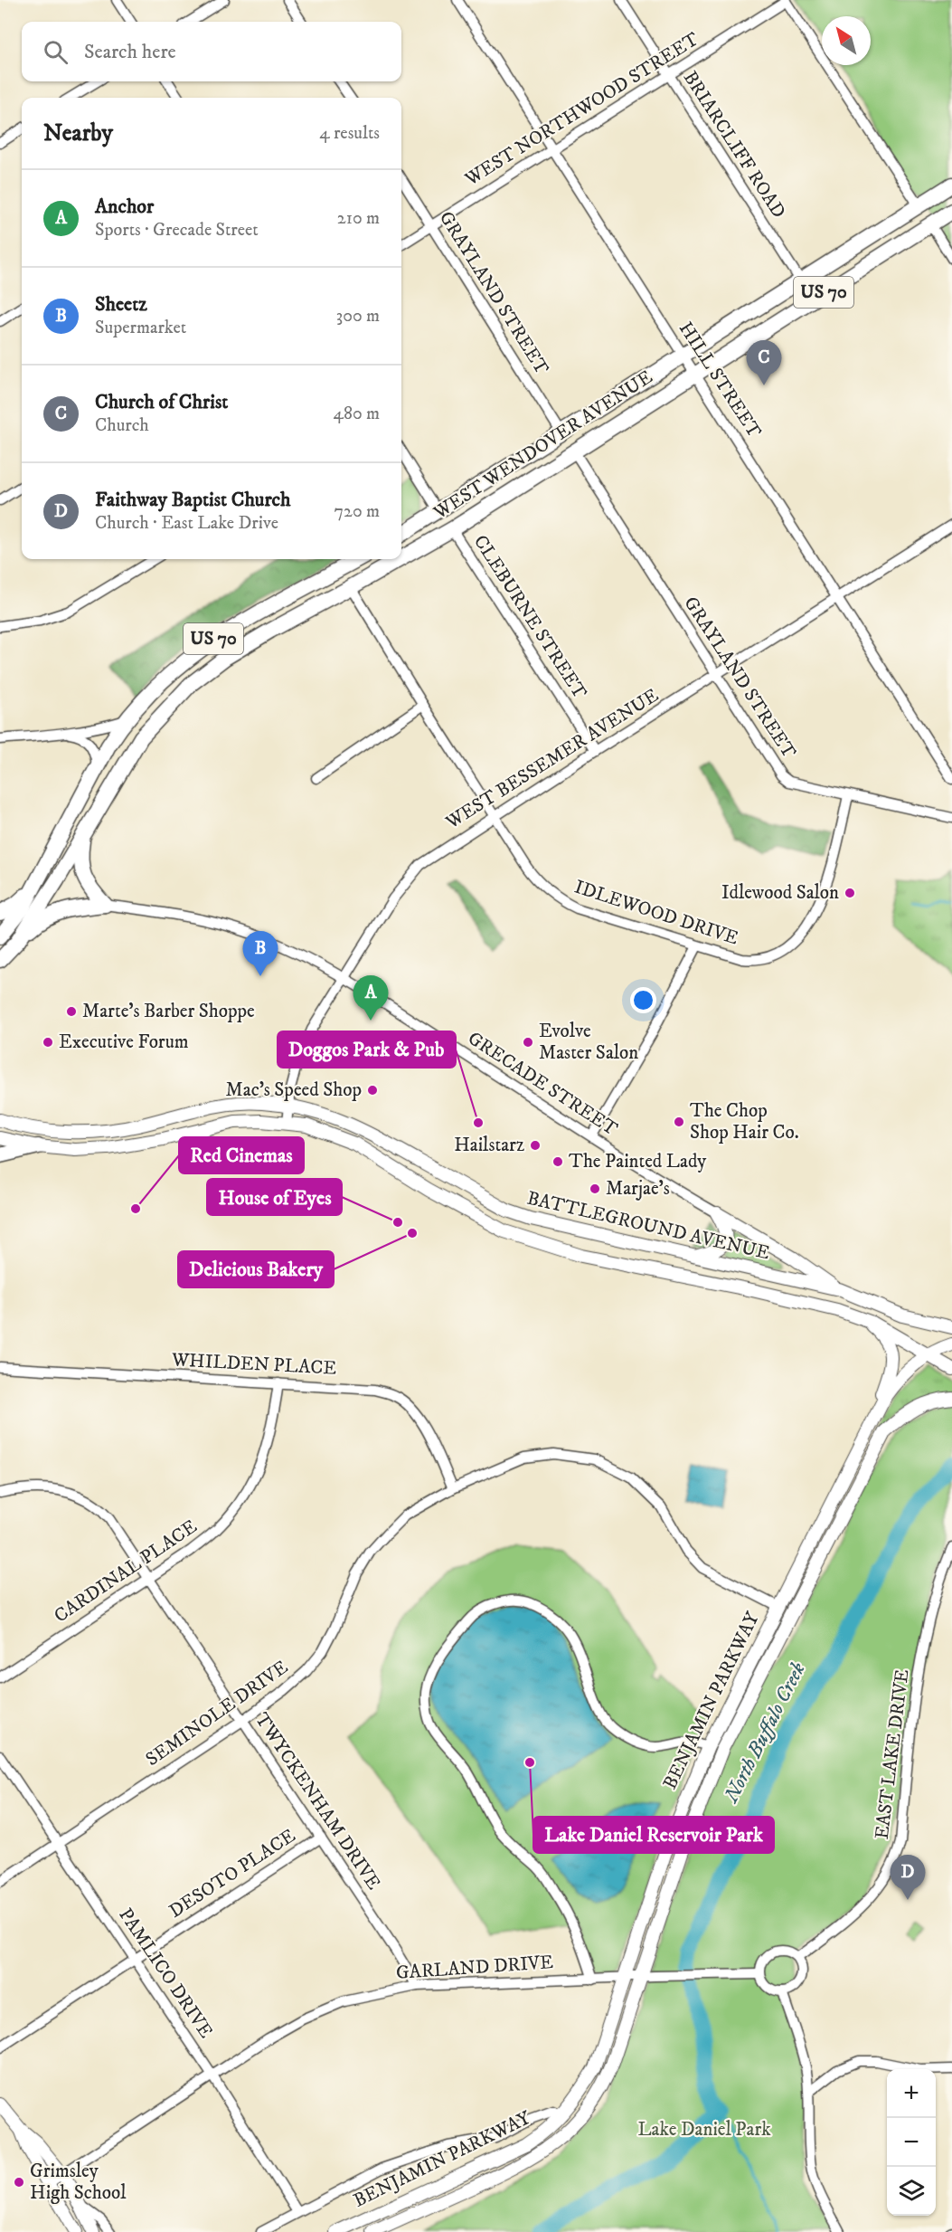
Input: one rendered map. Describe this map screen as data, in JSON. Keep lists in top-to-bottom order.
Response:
{
  "streets": {
    "highway": ["US 70", "WEST WENDOVER AVENUE"],
    "main road": ["BATTLEGROUND AVENUE", "BENJAMIN PARKWAY"],
    "street": [
      "WEST NORTHWOOD STREET",
      "BRIARCLIFF ROAD",
      "GRAYLAND STREET",
      "HILL STREET",
      "CLEBURNE STREET",
      "WEST BESSEMER AVENUE",
      "IDLEWOOD DRIVE",
      "GRECADE STREET",
      "WHILDEN PLACE",
      "CARDINAL PLACE",
      "SEMINOLE DRIVE",
      "EAST LAKE DRIVE",
      "TWYCKENHAM DRIVE",
      "DESOTO PLACE",
      "GARLAND DRIVE",
      "PAMLICO DRIVE"
    ]
  },
  "crossings": [
    ["WEST NORTHWOOD STREET", "BRIARCLIFF ROAD"],
    ["WEST NORTHWOOD STREET", "GRAYLAND STREET"],
    ["WEST NORTHWOOD STREET", "HILL STREET"],
    ["BRIARCLIFF ROAD", "WEST WENDOVER AVENUE"],
    ["GRAYLAND STREET", "WEST WENDOVER AVENUE"],
    ["GRAYLAND STREET", "WEST BESSEMER AVENUE"],
    ["GRAYLAND STREET", "IDLEWOOD DRIVE"],
    ["HILL STREET", "WEST WENDOVER AVENUE"],
    ["HILL STREET", "WEST BESSEMER AVENUE"],
    ["WEST WENDOVER AVENUE", "CLEBURNE STREET"],
    ["WEST WENDOVER AVENUE", "IDLEWOOD DRIVE"],
    ["CLEBURNE STREET", "WEST BESSEMER AVENUE"],
    ["WEST BESSEMER AVENUE", "IDLEWOOD DRIVE"],
    ["WEST BESSEMER AVENUE", "GRECADE STREET"],
    ["WEST BESSEMER AVENUE", "BATTLEGROUND AVENUE"],
    ["BATTLEGROUND AVENUE", "BENJAMIN PARKWAY"],
    ["WHILDEN PLACE", "CARDINAL PLACE"],
    ["WHILDEN PLACE", "SEMINOLE DRIVE"],
    ["CARDINAL PLACE", "TWYCKENHAM DRIVE"],
    ["BENJAMIN PARKWAY", "SEMINOLE DRIVE"],
    ["BENJAMIN PARKWAY", "GARLAND DRIVE"],
    ["SEMINOLE DRIVE", "TWYCKENHAM DRIVE"],
    ["SEMINOLE DRIVE", "PAMLICO DRIVE"],
    ["EAST LAKE DRIVE", "GARLAND DRIVE"],
    ["TWYCKENHAM DRIVE", "DESOTO PLACE"],
    ["TWYCKENHAM DRIVE", "GARLAND DRIVE"],
    ["DESOTO PLACE", "PAMLICO DRIVE"],
    ["GARLAND DRIVE", "PAMLICO DRIVE"]
  ],
  "water": ["North Buffalo Creek"],
  "parks": ["Lake Daniel Park"],
  "places": [
    "Idlewood Salon",
    "Marte's Barber Shoppe",
    "Executive Forum",
    "Evolve Master Salon",
    "Mac's Speed Shop",
    "The Chop Shop Hair Co.",
    "Doggos Park & Pub",
    "Hailstarz",
    "The Painted Lady",
    "Marjae's",
    "Red Cinemas",
    "House of Eyes",
    "Delicious Bakery",
    "Lake Daniel Reservoir Park",
    "Grimsley High School"
  ],
  "north": "top left",
  "page": {
    "search": "Search here",
    "heading": ["Nearby", "4 results"],
    "list": [
      {
        "mark": "A",
        "name": "Anchor",
        "note": "Sports · Grecade Street",
        "value": "210 m"
      },
      {
        "mark": "B",
        "name": "Sheetz",
        "note": "Supermarket",
        "value": "300 m"
      },
      {
        "mark": "C",
        "name": "Church of Christ",
        "note": "Church",
        "value": "480 m"
      },
      {
        "mark": "D",
        "name": "Faithway Baptist Church",
        "note": "Church · East Lake Drive",
        "value": "720 m"
      }
    ],
    "pins": [
      "C",
      "B",
      "A",
      "D"
    ],
    "map_buttons": ["+", "−"]
  }
}
